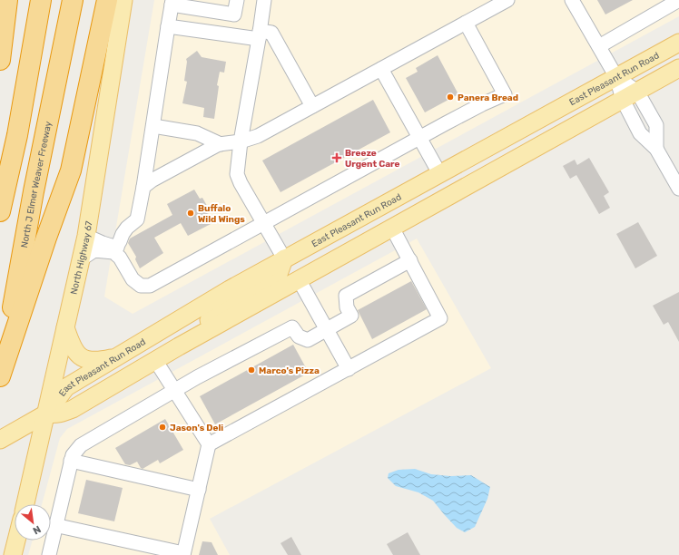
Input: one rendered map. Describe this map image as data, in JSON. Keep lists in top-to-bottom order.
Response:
{
  "streets": {
    "highway": ["North J Elmer Weaver Freeway"],
    "main road": ["East Pleasant Run Road", "North Highway 67"]
  },
  "crossings": [
    ["East Pleasant Run Road", "North Highway 67"]
  ],
  "places": {
    "other": [
      "Panera Bread",
      "Buffalo Wild Wings",
      "Marco's Pizza",
      "Jason's Deli"
    ],
    "health": ["Breeze Urgent Care"]
  },
  "north": "bottom right"
}
